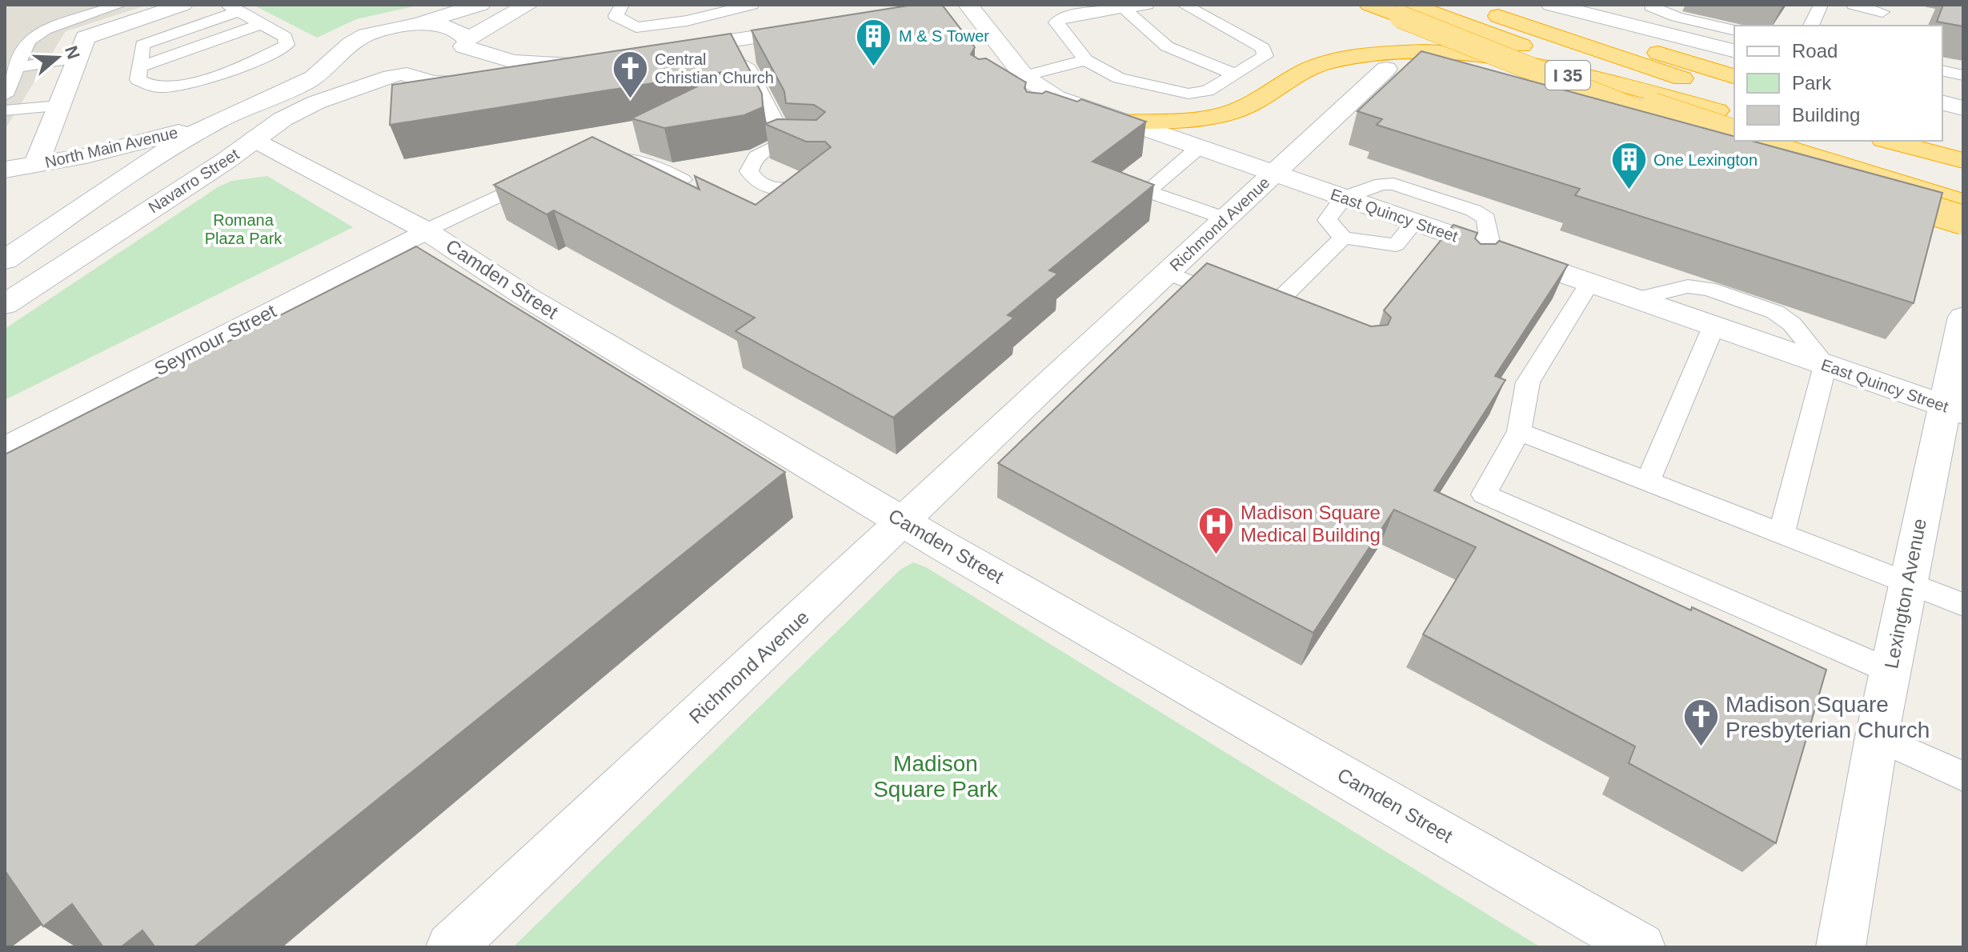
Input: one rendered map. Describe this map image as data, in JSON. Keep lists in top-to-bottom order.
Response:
{
  "streets": {
    "highway": ["I 35"],
    "street": [
      "North Main Avenue",
      "Navarro Street",
      "East Quincy Street",
      "Richmond Avenue",
      "Camden Street",
      "Seymour Street",
      "Lexington Avenue"
    ]
  },
  "crossings": [
    ["North Main Avenue", "Navarro Street"],
    ["Navarro Street", "Camden Street"],
    ["East Quincy Street", "Richmond Avenue"],
    ["East Quincy Street", "Lexington Avenue"],
    ["Richmond Avenue", "Camden Street"],
    ["Camden Street", "Seymour Street"]
  ],
  "parks": ["Romana Plaza Park", "Madison Square Park"],
  "places": {
    "building": ["M & S Tower", "One Lexington"],
    "church": ["Central Christian Church", "Madison Square Presbyterian Church"],
    "hospital": ["Madison Square Medical Building"]
  },
  "legend": ["Road", "Park", "Building"],
  "north": "right"
}
